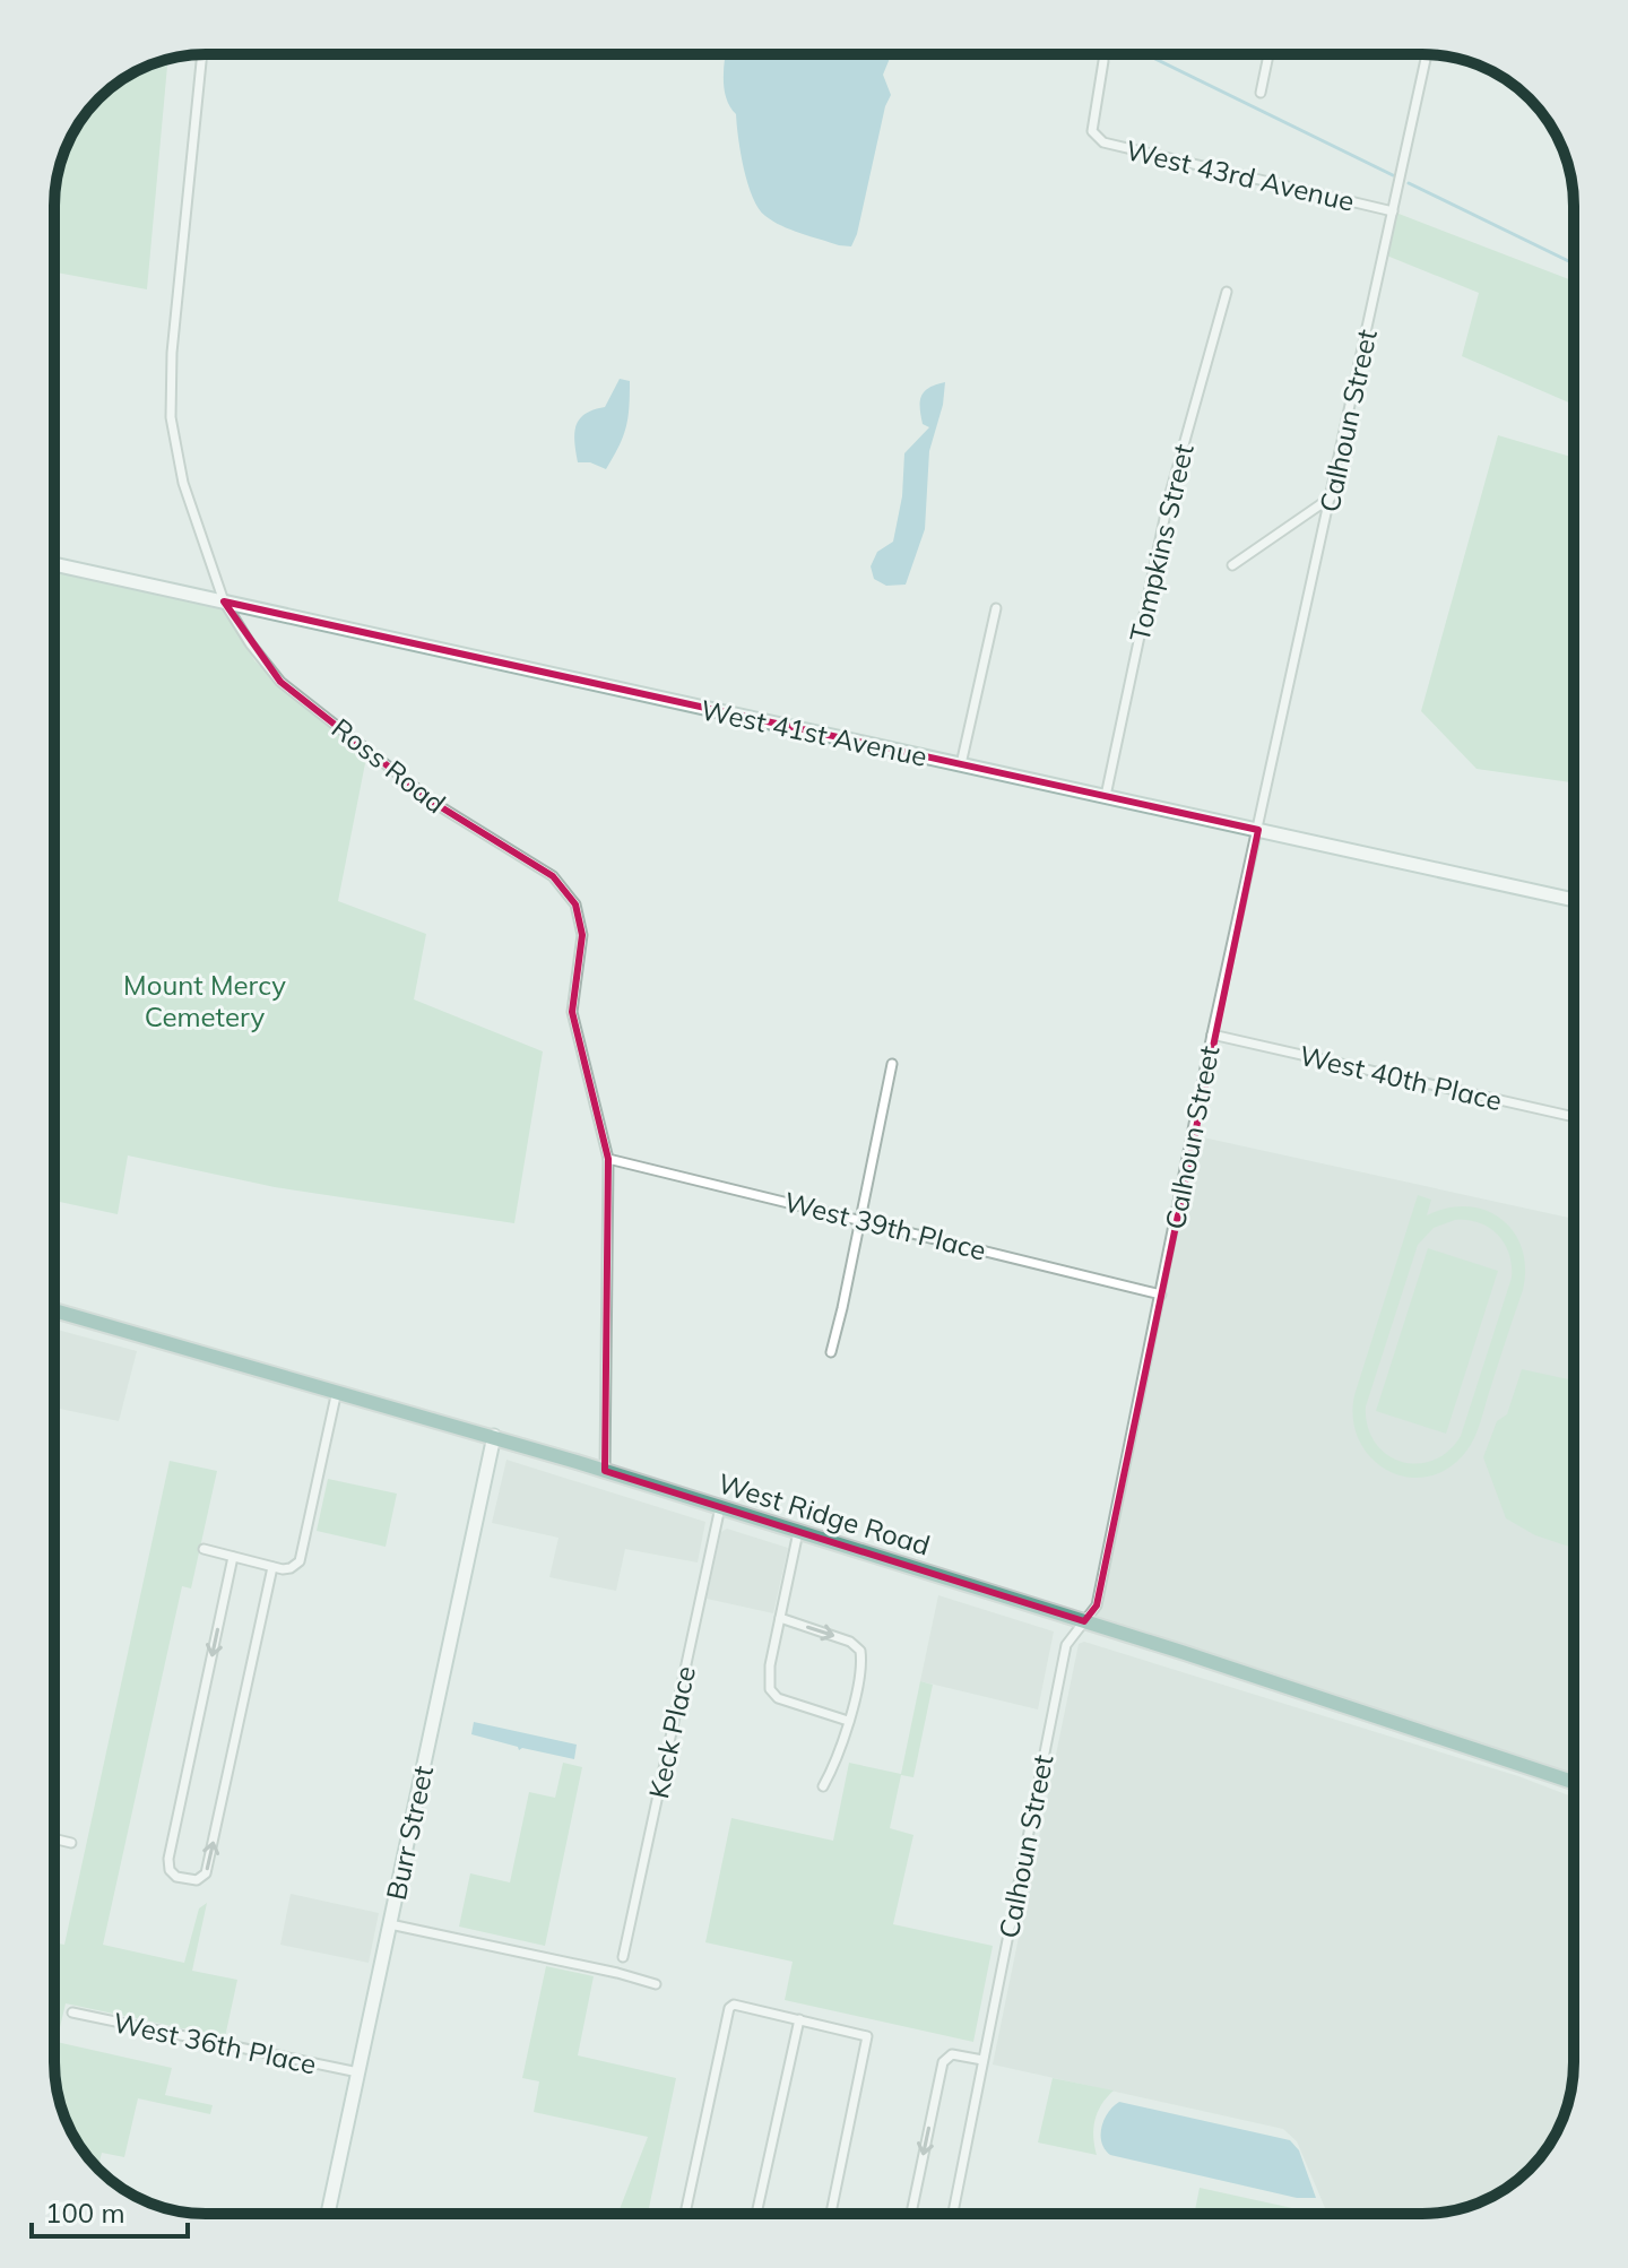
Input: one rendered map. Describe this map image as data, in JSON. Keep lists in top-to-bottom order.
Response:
{
  "streets": {
    "main road": ["West Ridge Road"],
    "street": [
      "West 43rd Avenue",
      "Calhoun Street",
      "Tompkins Street",
      "West 41st Avenue",
      "Ross Road",
      "West 40th Place",
      "West 39th Place",
      "Keck Place",
      "Burr Street",
      "West 36th Place"
    ]
  },
  "crossings": [
    ["West 43rd Avenue", "Calhoun Street"],
    ["Calhoun Street", "West 41st Avenue"],
    ["Calhoun Street", "West 40th Place"],
    ["Calhoun Street", "West 39th Place"],
    ["Calhoun Street", "West Ridge Road"],
    ["Tompkins Street", "West 41st Avenue"],
    ["West 41st Avenue", "Ross Road"],
    ["Ross Road", "West 39th Place"],
    ["Ross Road", "West Ridge Road"],
    ["West Ridge Road", "Keck Place"],
    ["West Ridge Road", "Burr Street"],
    ["Burr Street", "West 36th Place"]
  ],
  "parks": ["Mount Mercy Cemetery"],
  "scale_bar": "100 m"
}
